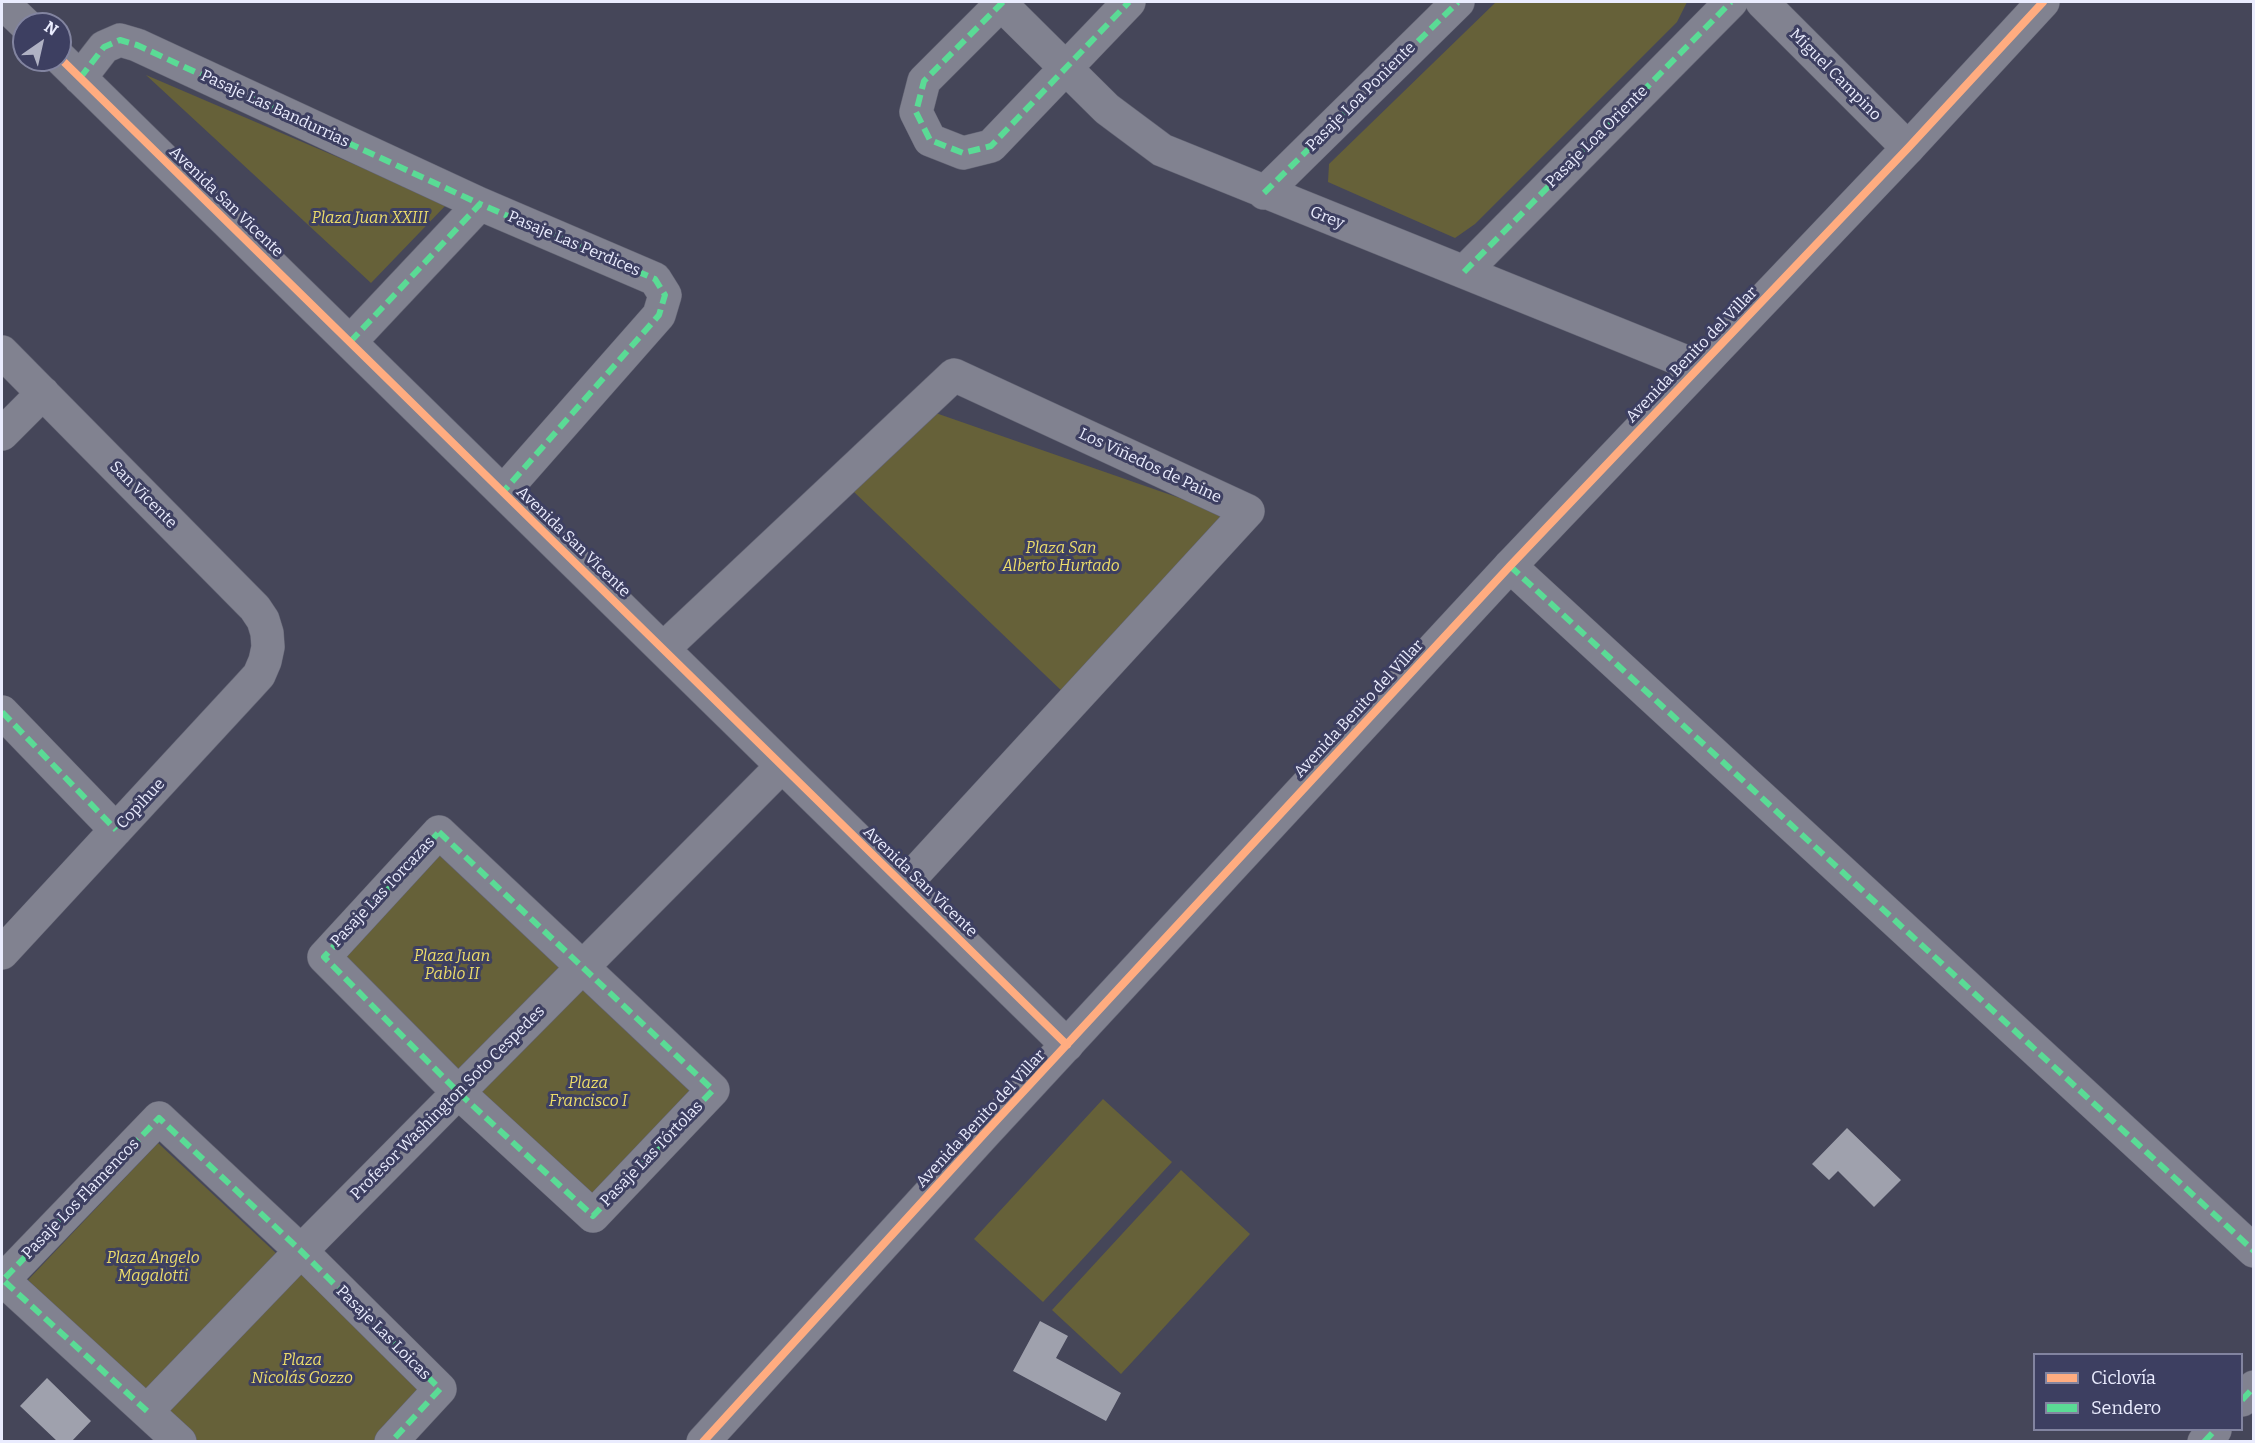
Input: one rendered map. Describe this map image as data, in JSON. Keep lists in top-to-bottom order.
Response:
{
  "streets": {
    "street": [
      "Miguel Campino",
      "Pasaje Loa Poniente",
      "Pasaje Las Bandurrias",
      "Pasaje Loa Oriente",
      "Avenida San Vicente",
      "Grey",
      "Pasaje Las Perdices",
      "Avenida Benito del Villar",
      "Los Viñedos de Paine",
      "San Vicente",
      "Copihue",
      "Pasaje Las Torcazas",
      "Profesor Washington Soto Cespedes",
      "Pasaje Las Tórtolas",
      "Pasaje Los Flamencos",
      "Pasaje Las Loicas"
    ]
  },
  "crossings": [
    ["Miguel Campino", "Avenida Benito del Villar"],
    ["Pasaje Loa Poniente", "Grey"],
    ["Pasaje Las Bandurrias", "Pasaje Las Perdices"],
    ["Pasaje Loa Oriente", "Grey"],
    ["Avenida San Vicente", "Pasaje Las Perdices"],
    ["Avenida San Vicente", "Avenida Benito del Villar"],
    ["Avenida San Vicente", "Los Viñedos de Paine"],
    ["Avenida San Vicente", "Profesor Washington Soto Cespedes"],
    ["Grey", "Avenida Benito del Villar"],
    ["San Vicente", "Copihue"],
    ["Pasaje Las Torcazas", "Profesor Washington Soto Cespedes"],
    ["Pasaje Las Torcazas", "Pasaje Las Tórtolas"],
    ["Profesor Washington Soto Cespedes", "Pasaje Las Tórtolas"],
    ["Profesor Washington Soto Cespedes", "Pasaje Los Flamencos"],
    ["Profesor Washington Soto Cespedes", "Pasaje Las Loicas"],
    ["Pasaje Los Flamencos", "Pasaje Las Loicas"]
  ],
  "parks": [
    "Plaza Juan XXIII",
    "Plaza San Alberto Hurtado",
    "Plaza Juan Pablo II",
    "Plaza Francisco I",
    "Plaza Angelo Magalotti",
    "Plaza Nicolás Gozzo"
  ],
  "legend": ["Ciclovía", "Sendero"],
  "north": "top right"
}
